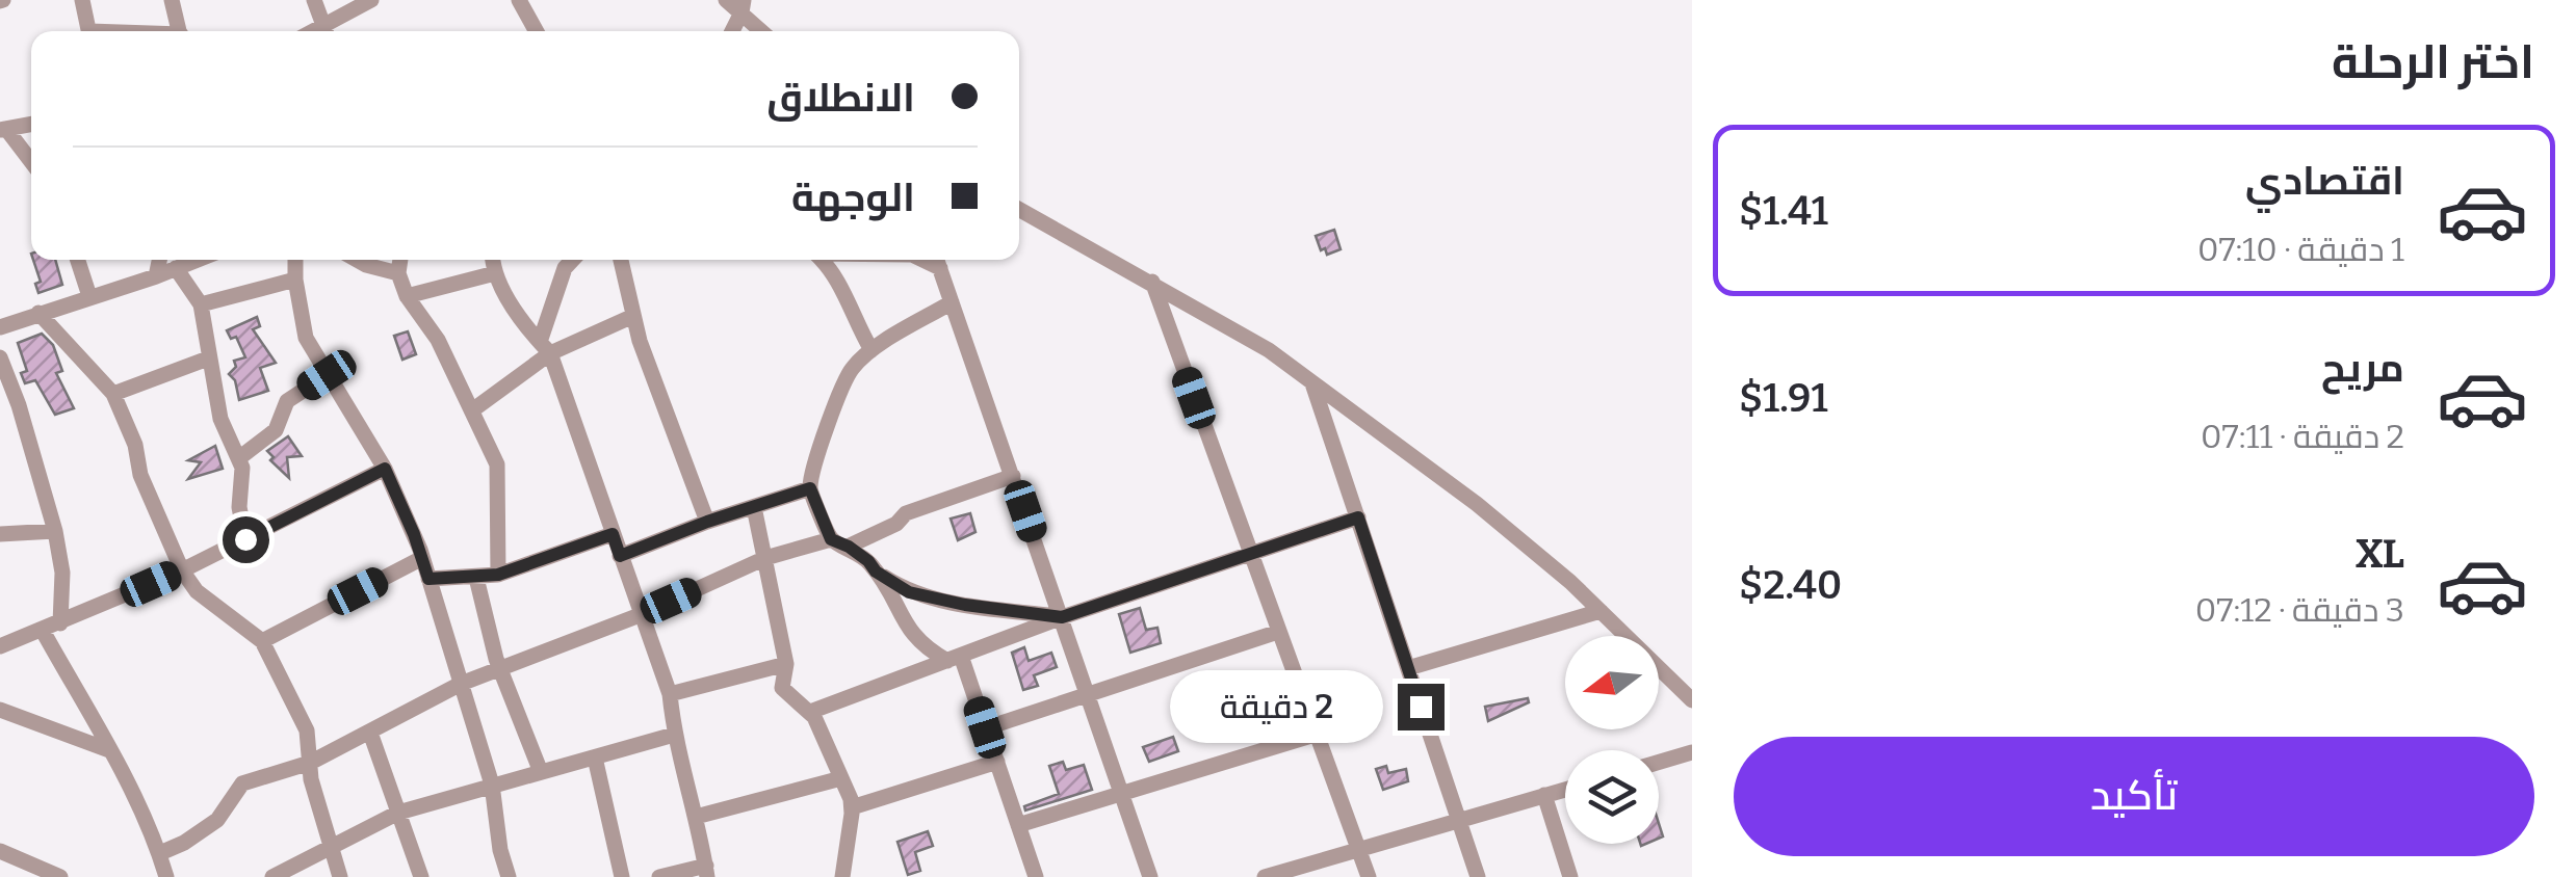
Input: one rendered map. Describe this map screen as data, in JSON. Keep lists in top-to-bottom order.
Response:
{
  "north": "left",
  "page": {
    "heading": "اختر الرحلة",
    "banner": ["الانطلاق", "الوجهة"],
    "list": [
      {
        "name": "اقتصادي",
        "note": "1 دقيقة · 07:10",
        "value": "$1.41"
      },
      {
        "name": "مريح",
        "note": "2 دقيقة · 07:11",
        "value": "$1.91"
      },
      {
        "name": "XL",
        "note": "3 دقيقة · 07:12",
        "value": "$2.40"
      }
    ],
    "bubble": "2 دقيقة",
    "buttons": "تأكيد"
  }
}
